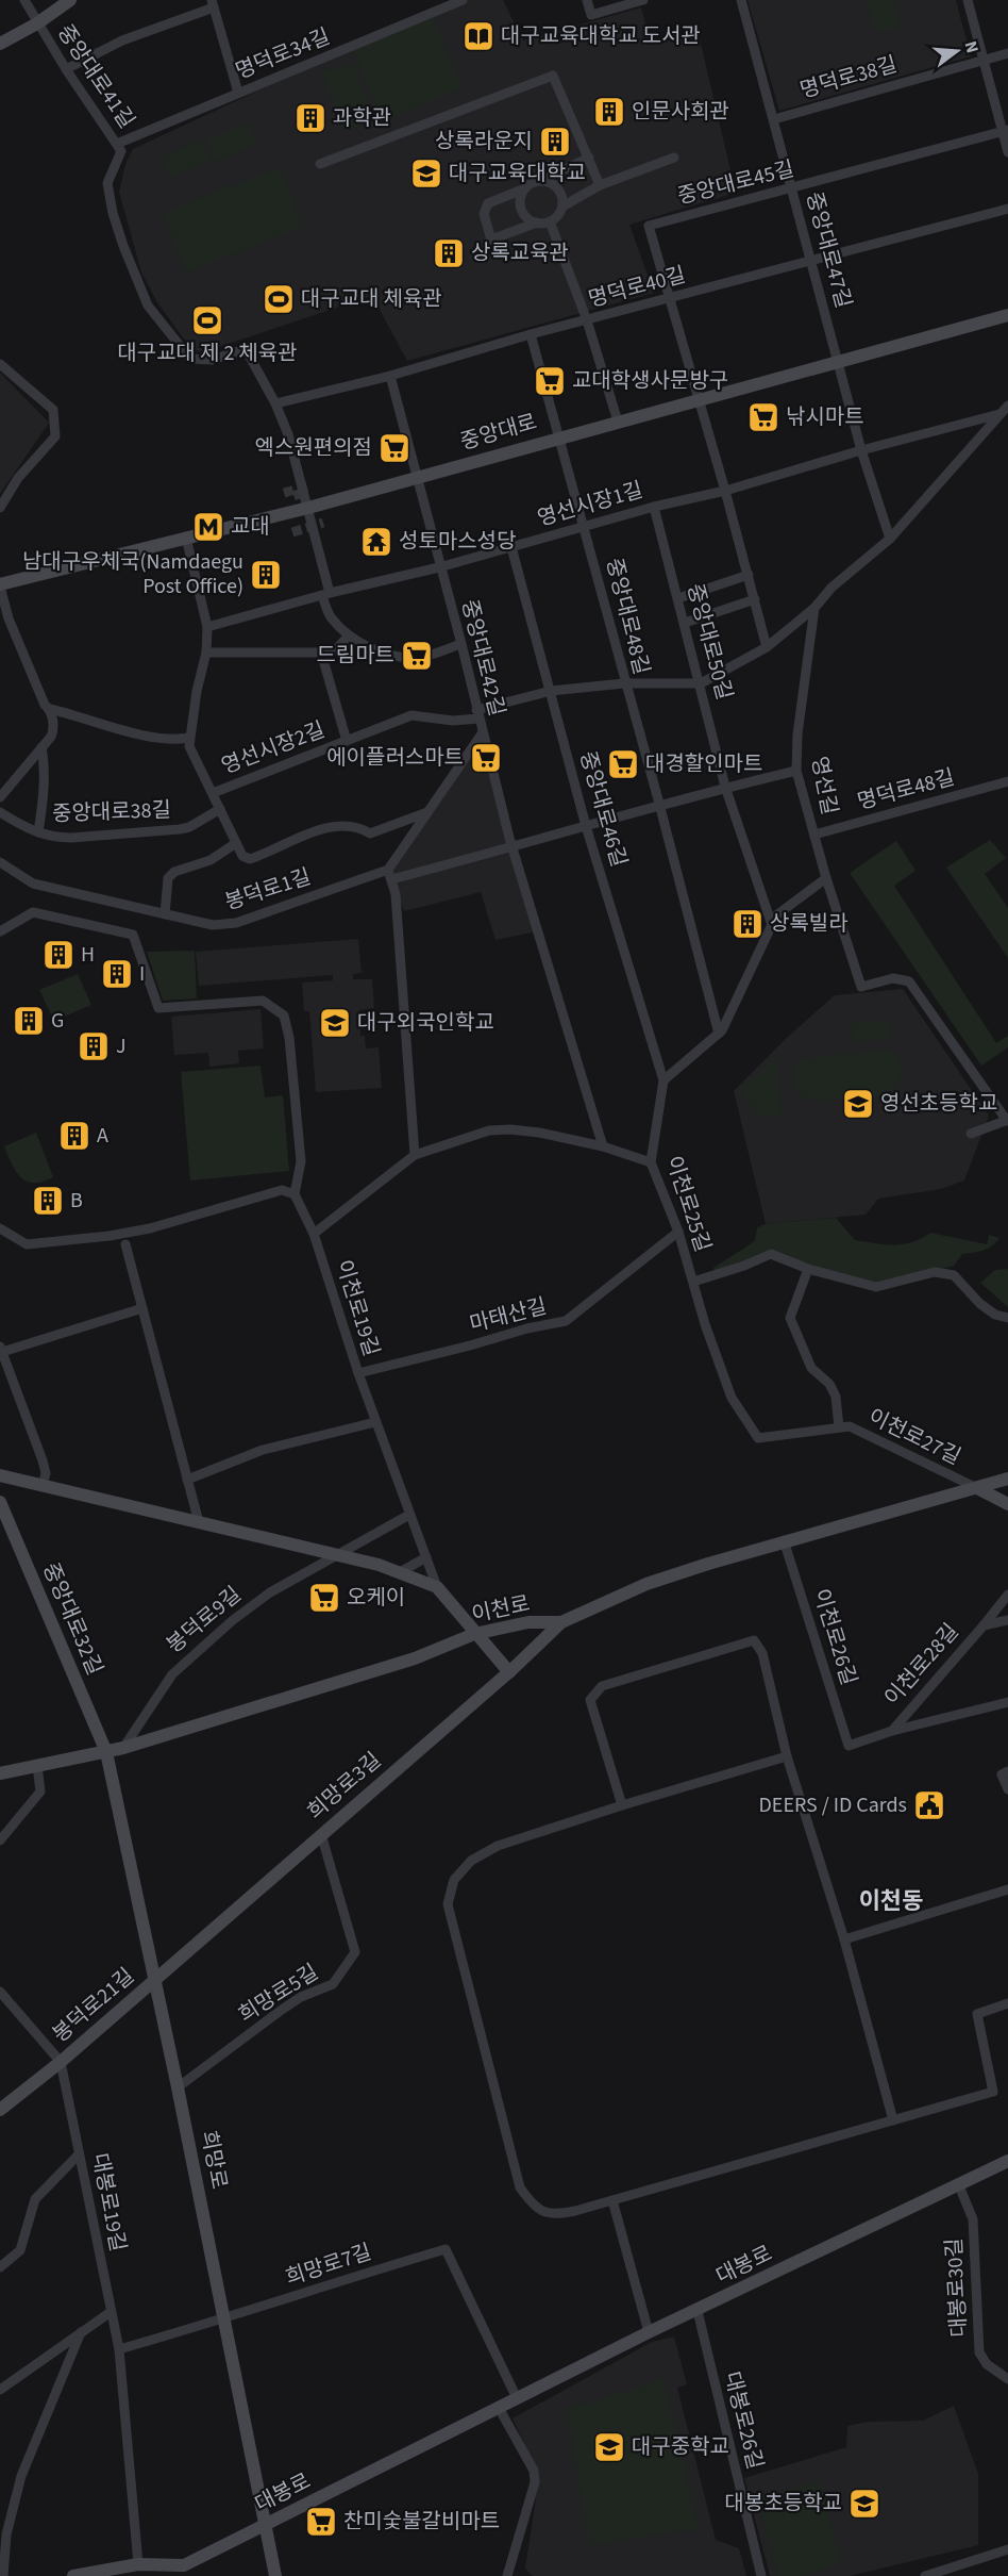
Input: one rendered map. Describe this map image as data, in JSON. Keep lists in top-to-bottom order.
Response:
{
  "streets": {
    "street": [
      "명덕로34길",
      "중앙대로41길",
      "명덕로38길",
      "중앙대로45길",
      "중앙대로47길",
      "명덕로40길",
      "중앙대로",
      "영선시장1길",
      "중앙대로48길",
      "중앙대로50길",
      "중앙대로42길",
      "영선시장2길",
      "영선길",
      "명덕로48길",
      "중앙대로46길",
      "중앙대로38길",
      "봉덕로1길",
      "이천로25길",
      "이천로19길",
      "마태산길",
      "이천로27길",
      "이천로",
      "중앙대로32길",
      "봉덕로9길",
      "이천로26길",
      "이천로28길",
      "희망로3길",
      "희망로5길",
      "봉덕로21길",
      "희망로",
      "대봉로19길",
      "희망로7길",
      "대봉로",
      "대봉로30길",
      "대봉로26길"
    ]
  },
  "crossings": [
    ["명덕로34길", "중앙대로41길"],
    ["중앙대로41길", "명덕로40길"],
    ["중앙대로41길", "중앙대로"],
    ["중앙대로41길", "영선시장1길"],
    ["명덕로38길", "중앙대로47길"],
    ["중앙대로45길", "중앙대로47길"],
    ["중앙대로45길", "명덕로40길"],
    ["중앙대로45길", "중앙대로"],
    ["중앙대로45길", "영선시장1길"],
    ["중앙대로47길", "명덕로40길"],
    ["중앙대로47길", "중앙대로"],
    ["명덕로40길", "중앙대로48길"],
    ["명덕로40길", "중앙대로42길"],
    ["중앙대로", "중앙대로48길"],
    ["중앙대로", "중앙대로42길"],
    ["영선시장1길", "중앙대로48길"],
    ["영선시장1길", "중앙대로50길"],
    ["영선시장1길", "중앙대로42길"],
    ["영선시장1길", "중앙대로46길"],
    ["중앙대로48길", "영선시장2길"],
    ["중앙대로50길", "영선시장2길"],
    ["중앙대로42길", "영선시장2길"],
    ["영선시장2길", "영선길"],
    ["영선시장2길", "중앙대로46길"],
    ["영선길", "명덕로48길"],
    ["중앙대로46길", "이천로25길"],
    ["이천로25길", "마태산길"],
    ["이천로25길", "이천로27길"],
    ["이천로19길", "마태산길"],
    ["이천로27길", "이천로"],
    ["이천로", "중앙대로32길"],
    ["이천로", "봉덕로9길"],
    ["이천로", "이천로26길"],
    ["이천로", "희망로3길"],
    ["이천로", "희망로"],
    ["중앙대로32길", "희망로"],
    ["이천로26길", "이천로28길"],
    ["희망로3길", "희망로5길"],
    ["희망로3길", "봉덕로21길"],
    ["희망로3길", "희망로"],
    ["희망로5길", "희망로"],
    ["봉덕로21길", "희망로"],
    ["봉덕로21길", "대봉로19길"],
    ["희망로", "희망로7길"],
    ["희망로", "대봉로"],
    ["대봉로19길", "대봉로"],
    ["희망로7길", "대봉로"],
    ["대봉로", "대봉로30길"],
    ["대봉로", "대봉로26길"]
  ],
  "districts": ["이천동"],
  "places": {
    "library": ["대구교육대학교 도서관"],
    "building": [
      "인문사회관",
      "과학관",
      "상록라운지",
      "상록교육관",
      "남대구우체국(Namdaegu Post Office)",
      "상록빌라",
      "H",
      "I",
      "G",
      "J",
      "A",
      "B"
    ],
    "school or university": [
      "대구교육대학교",
      "대구외국인학교",
      "영선초등학교",
      "대구중학교",
      "대봉초등학교"
    ],
    "sports": ["대구교대 체육관", "대구교대 제 2 체육관"],
    "supermarket": [
      "교대학생사문방구",
      "낚시마트",
      "엑스원편의점",
      "드림마트",
      "에이플러스마트",
      "대경할인마트",
      "오케이",
      "찬미숯불갈비마트"
    ],
    "metro station": ["교대"],
    "temple": ["성토마스성당"],
    "public building": ["DEERS / ID Cards"]
  },
  "north": "right"
}
